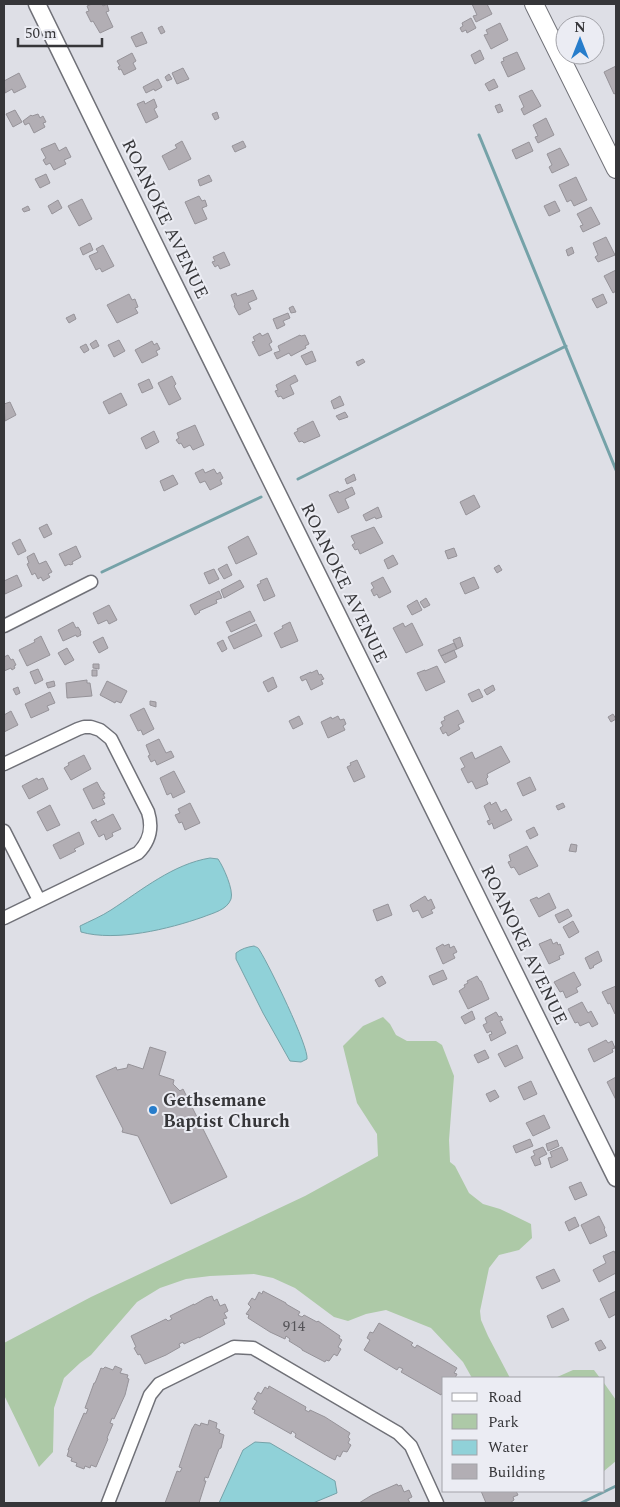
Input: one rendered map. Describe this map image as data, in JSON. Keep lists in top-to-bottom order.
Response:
{
  "streets": {
    "street": ["ROANOKE AVENUE"]
  },
  "places": ["Gethsemane Baptist Church"],
  "house_numbers": ["914"],
  "legend": [
    "Road",
    "Park",
    "Water",
    "Building"
  ],
  "scale_bar": "50 m",
  "north": "top"
}
